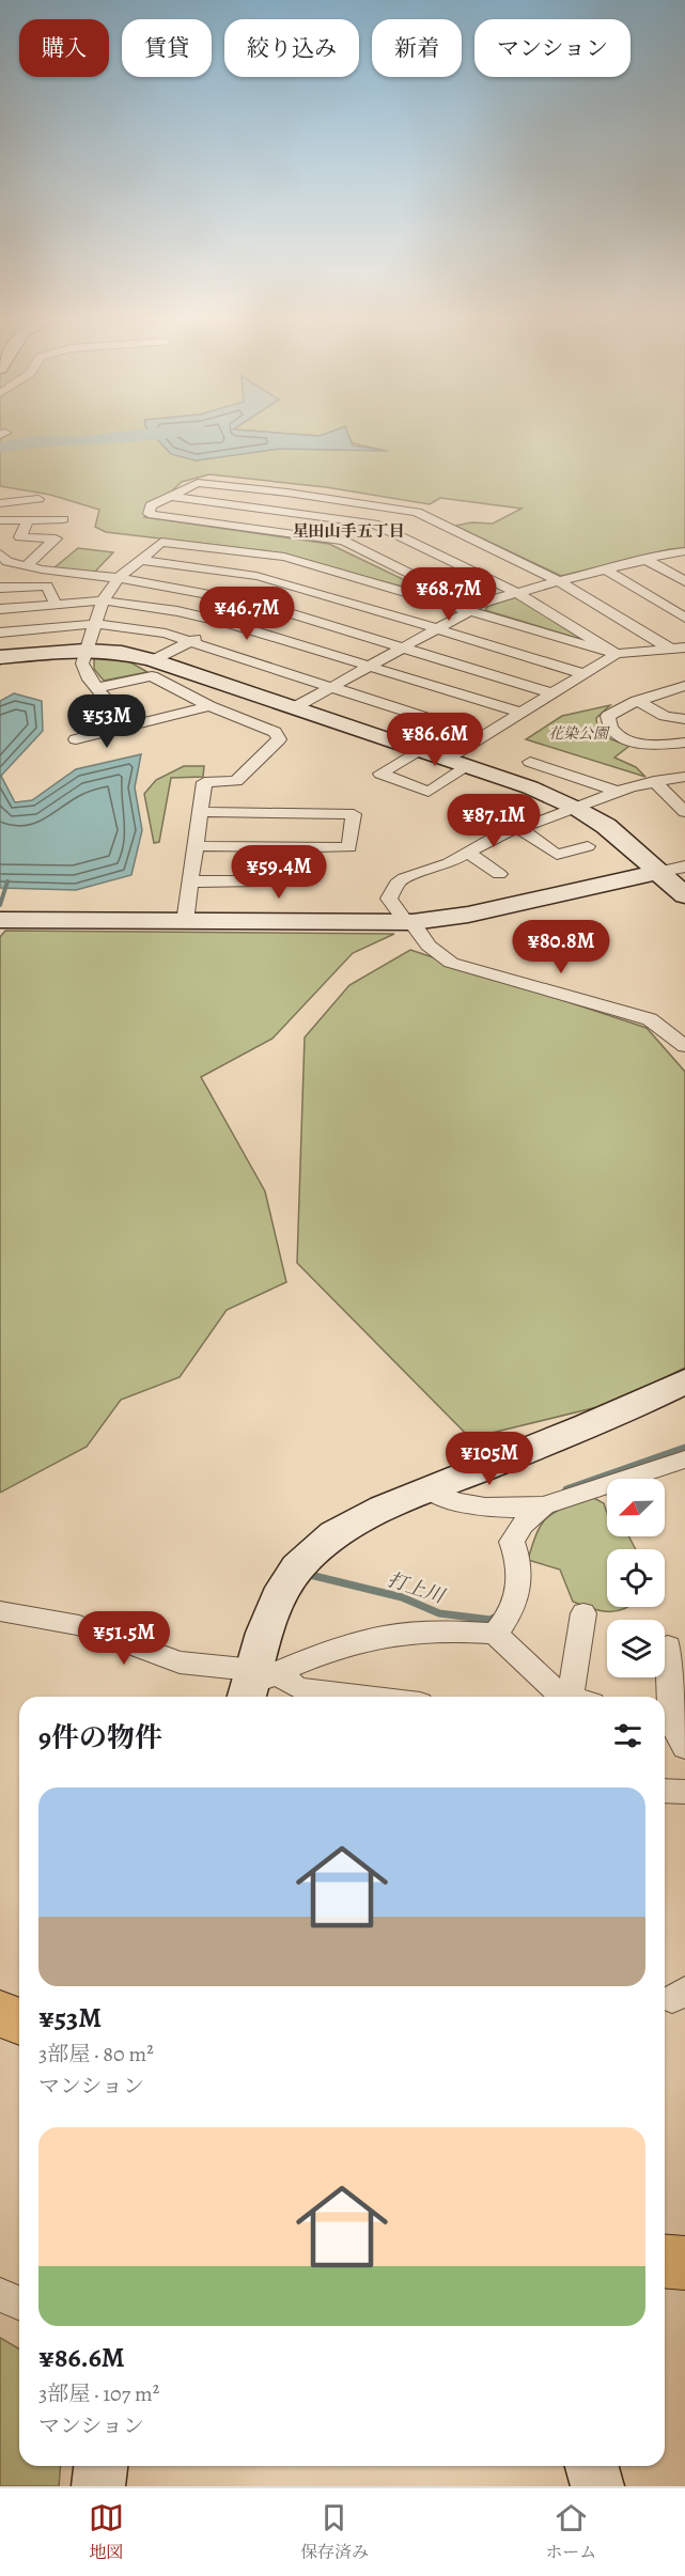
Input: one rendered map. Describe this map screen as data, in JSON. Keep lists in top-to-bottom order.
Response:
{
  "districts": ["星田山手五丁目"],
  "water": ["打上川"],
  "parks": ["花染公園"],
  "north": "bottom left",
  "page": {
    "chip": [
      "購入",
      "賃貸",
      "絞り込み",
      "新着",
      "マンション"
    ],
    "price": [
      "¥68.7M",
      "¥46.7M",
      "¥53M",
      "¥86.6M",
      "¥87.1M",
      "¥59.4M",
      "¥80.8M",
      "¥105M",
      "¥51.5M"
    ],
    "heading": "9件の物件",
    "list": [
      {
        "name": "¥53M",
        "note": "3部屋 · 80 m² · マンション"
      },
      {
        "name": "¥86.6M",
        "note": "3部屋 · 107 m² · マンション"
      }
    ],
    "tabs": ["地図", "保存済み", "ホーム"]
  }
}
